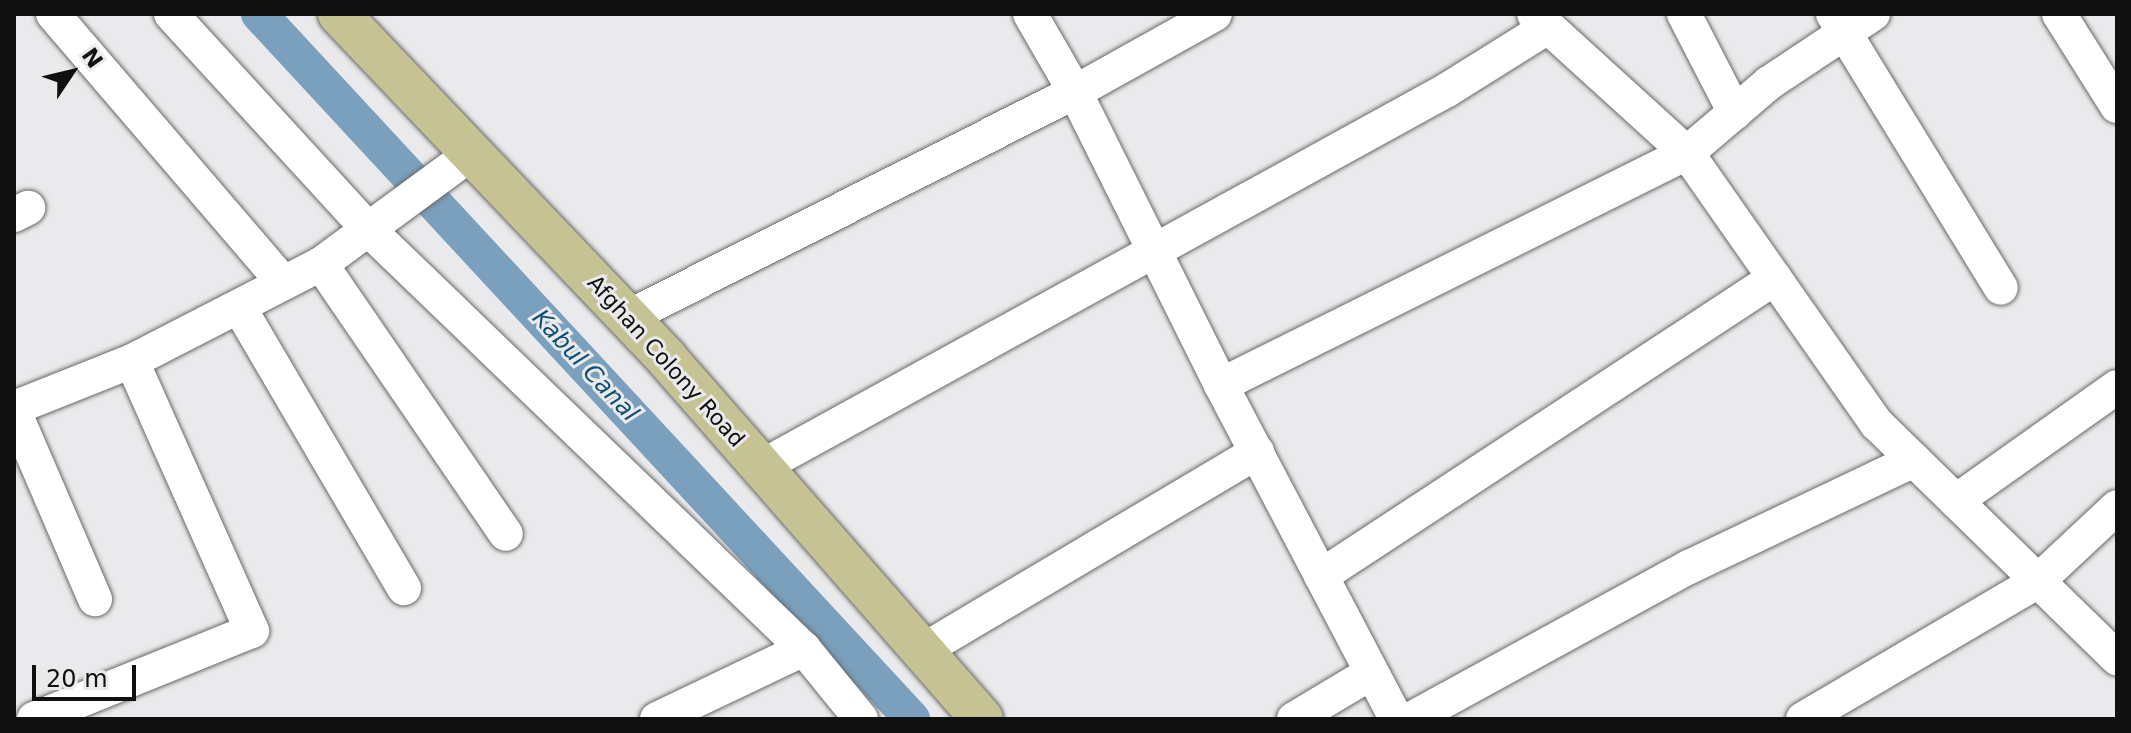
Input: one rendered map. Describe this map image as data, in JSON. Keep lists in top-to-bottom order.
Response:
{
  "streets": {
    "main road": ["Afghan Colony Road"]
  },
  "water": ["Kabul Canal"],
  "scale_bar": "20 m",
  "north": "top right"
}
